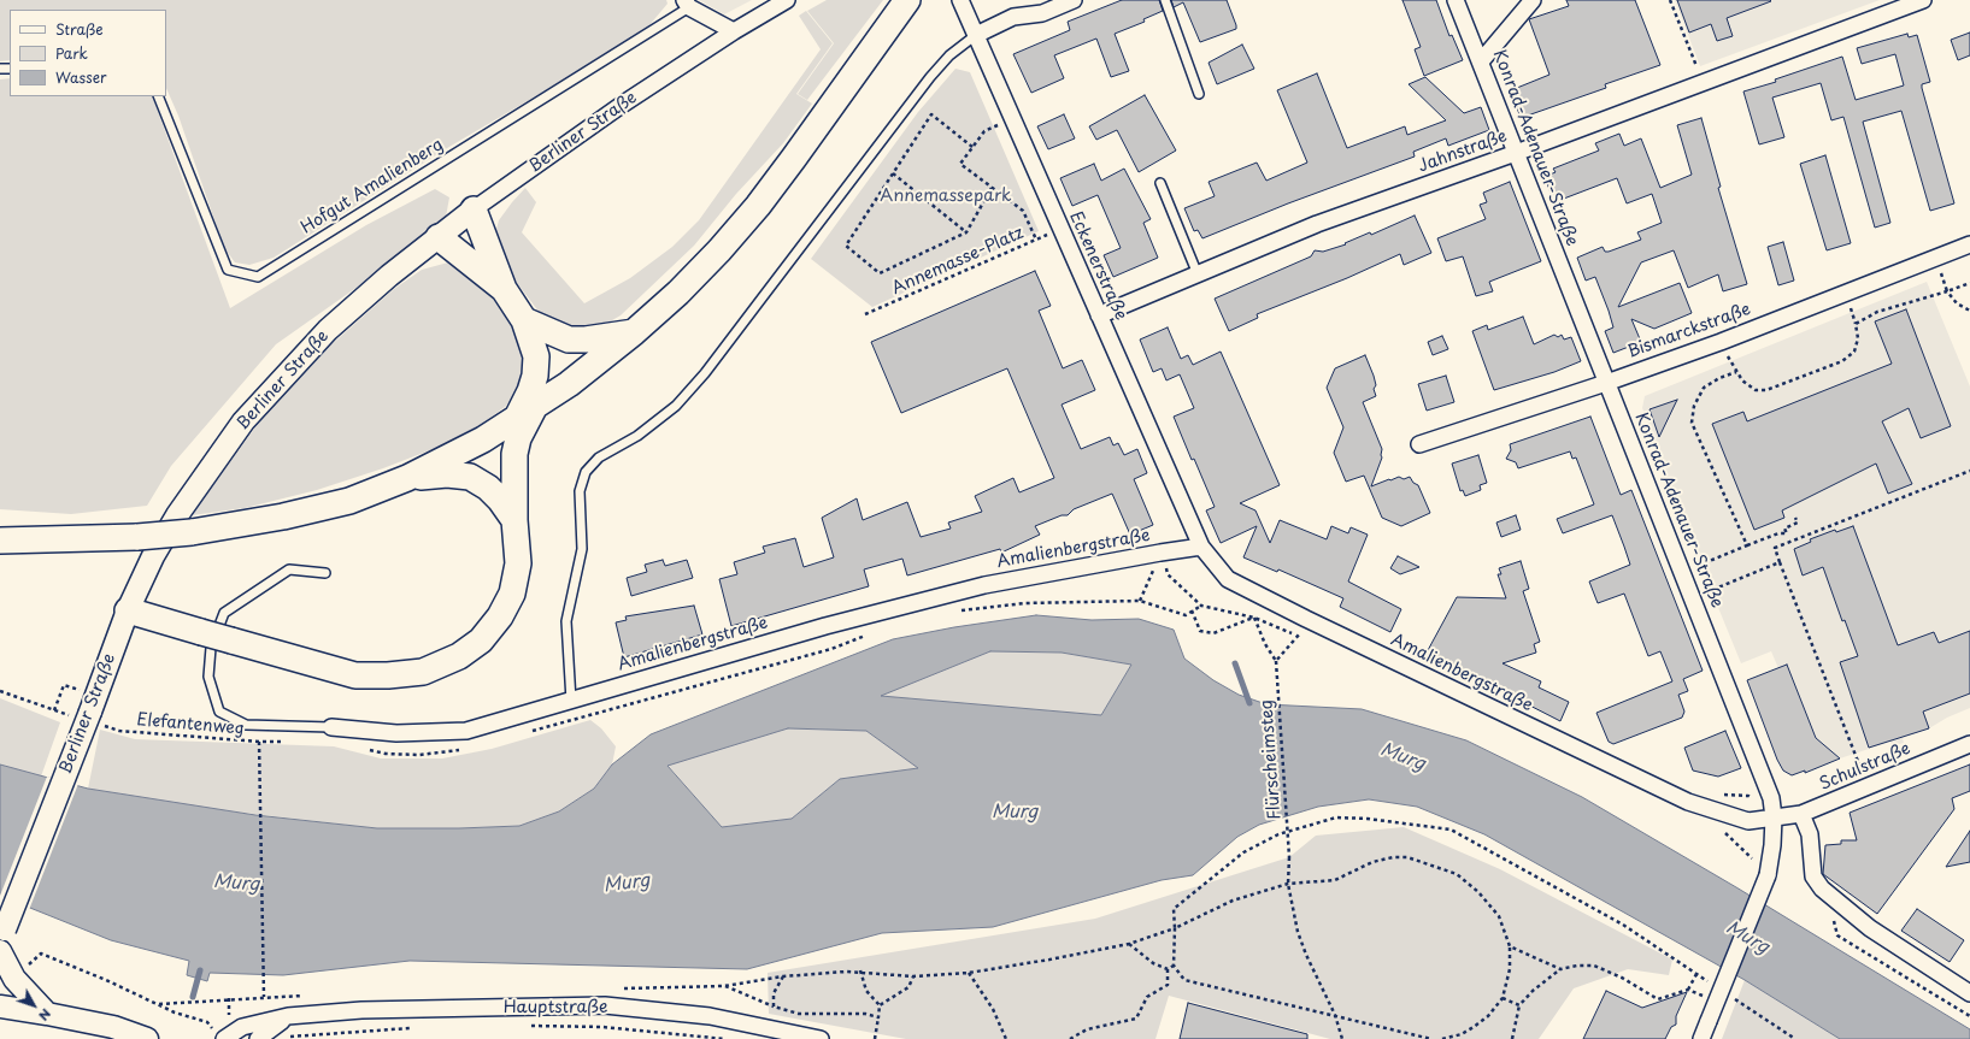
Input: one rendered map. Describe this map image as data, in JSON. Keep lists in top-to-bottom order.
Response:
{
  "streets": {
    "main road": ["Berliner Straße"],
    "street": [
      "Konrad-Adenauer-Straße",
      "Jahnstraße",
      "Eckenerstraße",
      "Bismarckstraße",
      "Amalienbergstraße",
      "Schulstraße",
      "Hauptstraße"
    ],
    "lane": ["Hofgut Amalienberg"],
    "path": ["Annemasse-Platz", "Elefantenweg", "Flürscheimsteg"]
  },
  "crossings": [
    ["Konrad-Adenauer-Straße", "Jahnstraße"],
    ["Konrad-Adenauer-Straße", "Bismarckstraße"],
    ["Konrad-Adenauer-Straße", "Amalienbergstraße"],
    ["Konrad-Adenauer-Straße", "Schulstraße"],
    ["Jahnstraße", "Eckenerstraße"],
    ["Annemasse-Platz", "Eckenerstraße"],
    ["Eckenerstraße", "Amalienbergstraße"],
    ["Amalienbergstraße", "Schulstraße"]
  ],
  "water": ["Murg"],
  "parks": ["Annemassepark"],
  "legend": ["Straße", "Park", "Wasser"],
  "north": "bottom right"
}
